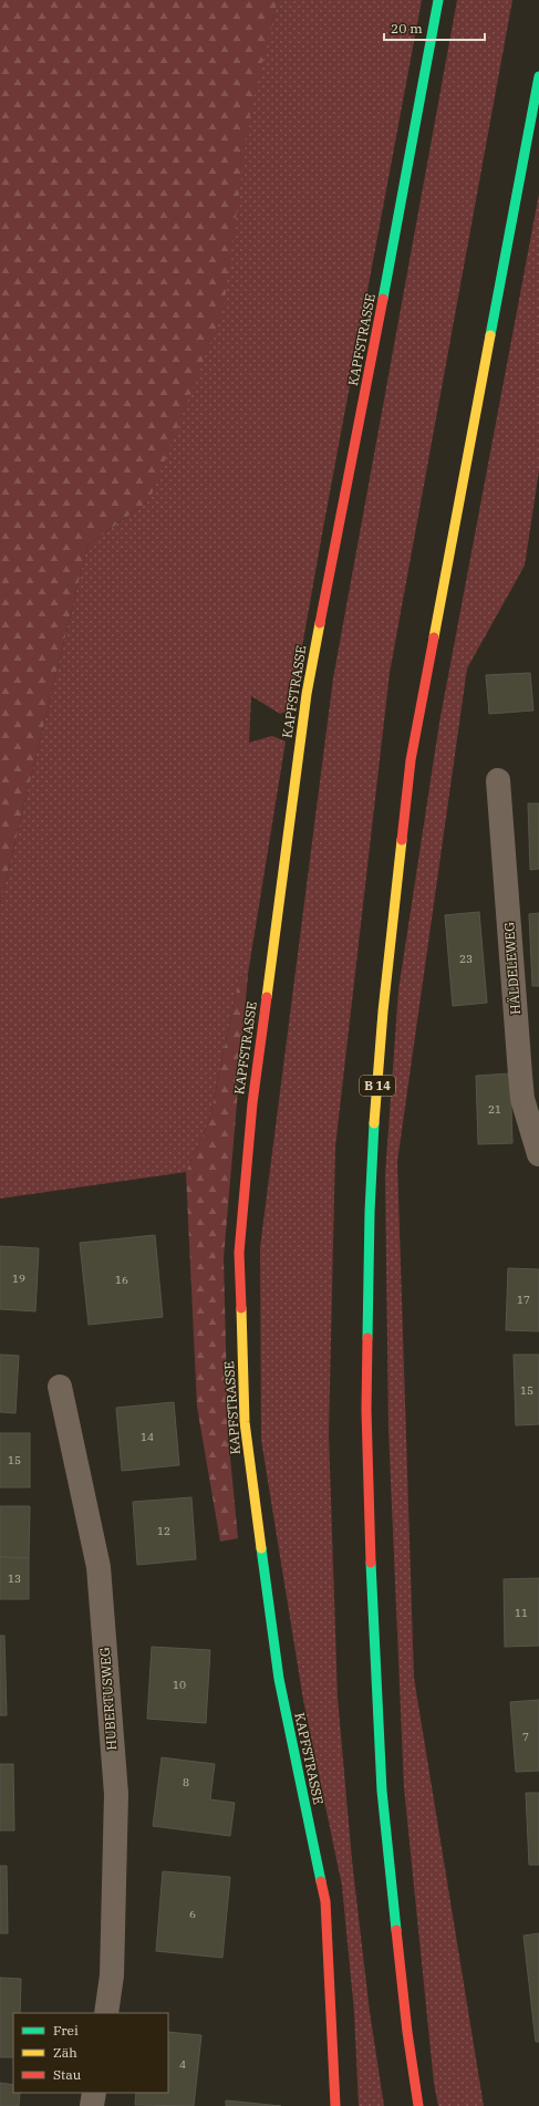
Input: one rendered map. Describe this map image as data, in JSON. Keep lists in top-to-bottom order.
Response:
{
  "streets": {
    "street": [
      "KAPFSTRASSE",
      "HÄLDELEWEG",
      "B 14",
      "HUBERTUSWEG"
    ]
  },
  "house_numbers": [
    "23",
    "21",
    "19",
    "16",
    "17",
    "15",
    "14",
    "15",
    "12",
    "13",
    "11",
    "10",
    "7",
    "8",
    "6",
    "4"
  ],
  "legend": ["Frei", "Zäh", "Stau"],
  "scale_bar": "20 m"
}
